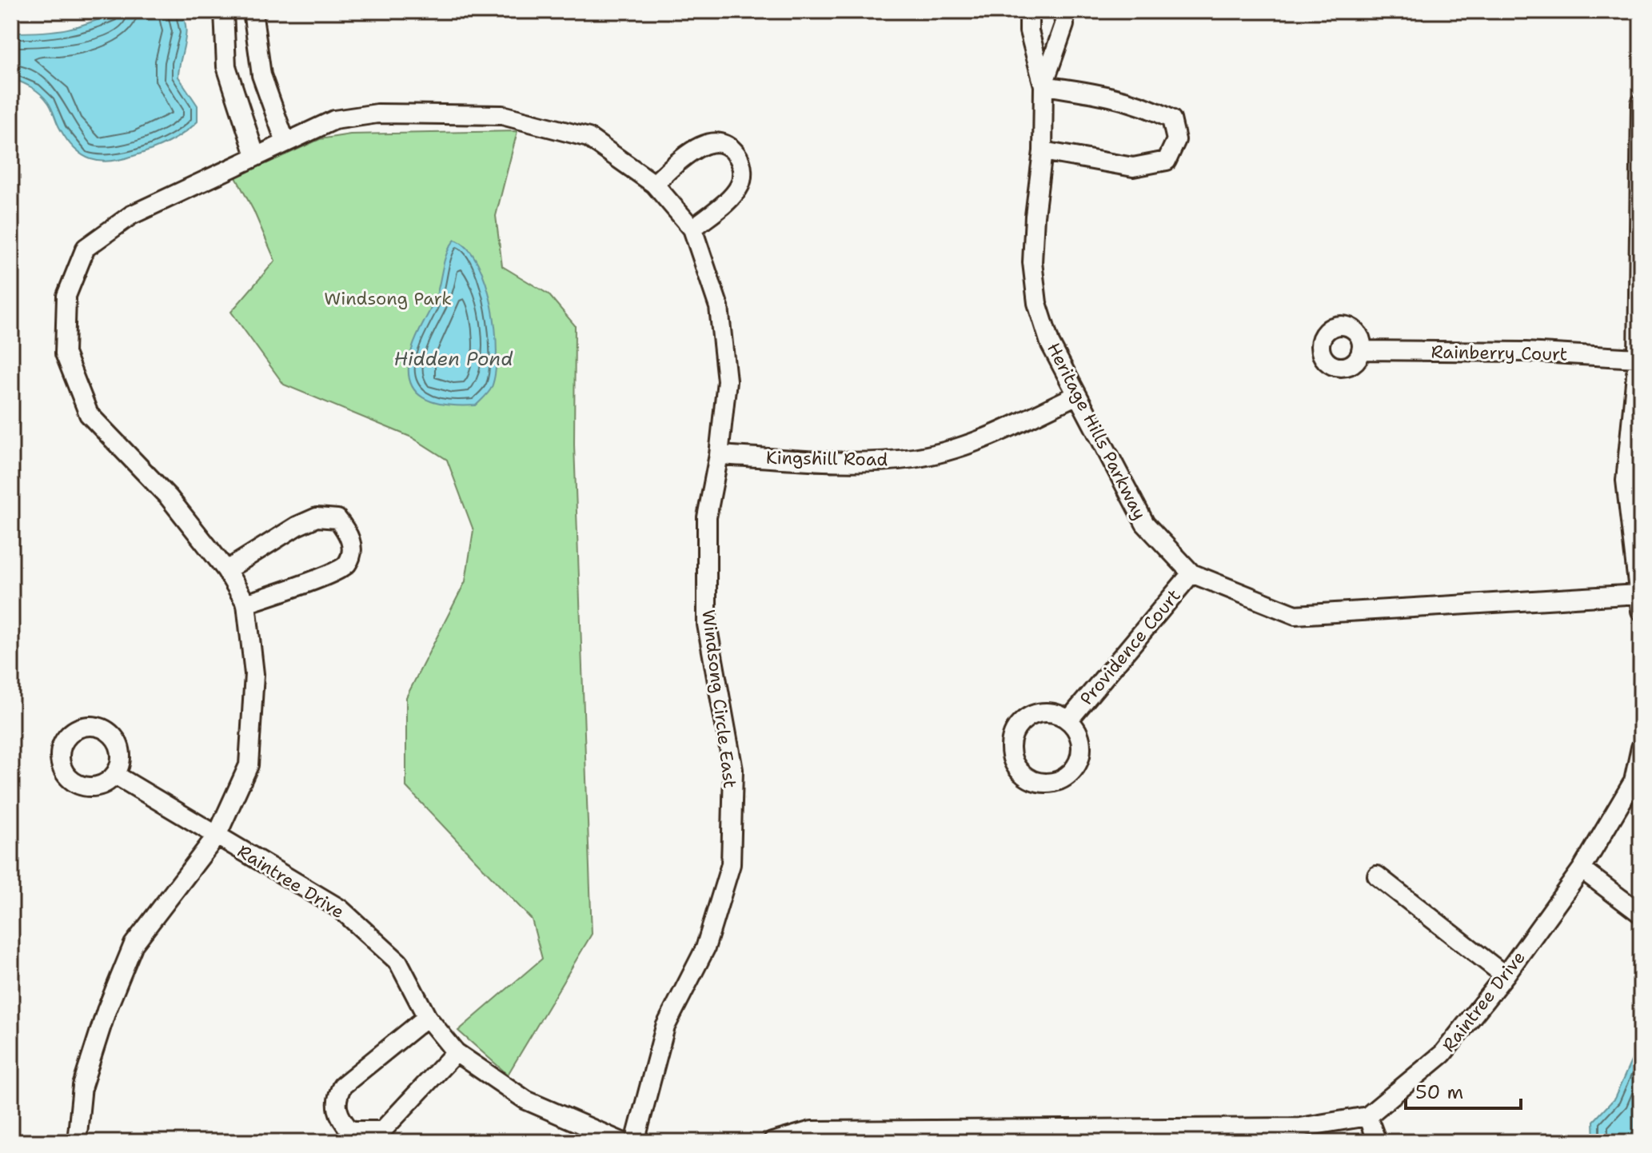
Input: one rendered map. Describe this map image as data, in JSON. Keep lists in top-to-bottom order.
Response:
{
  "streets": {
    "street": [
      "Rainberry Court",
      "Heritage Hills Parkway",
      "Kingshill Road",
      "Providence Court",
      "Windsong Circle East",
      "Raintree Drive"
    ]
  },
  "crossings": [
    ["Heritage Hills Parkway", "Kingshill Road"],
    ["Heritage Hills Parkway", "Providence Court"],
    ["Kingshill Road", "Windsong Circle East"]
  ],
  "water": ["Hidden Pond"],
  "parks": ["Windsong Park"],
  "scale_bar": "50 m"
}
